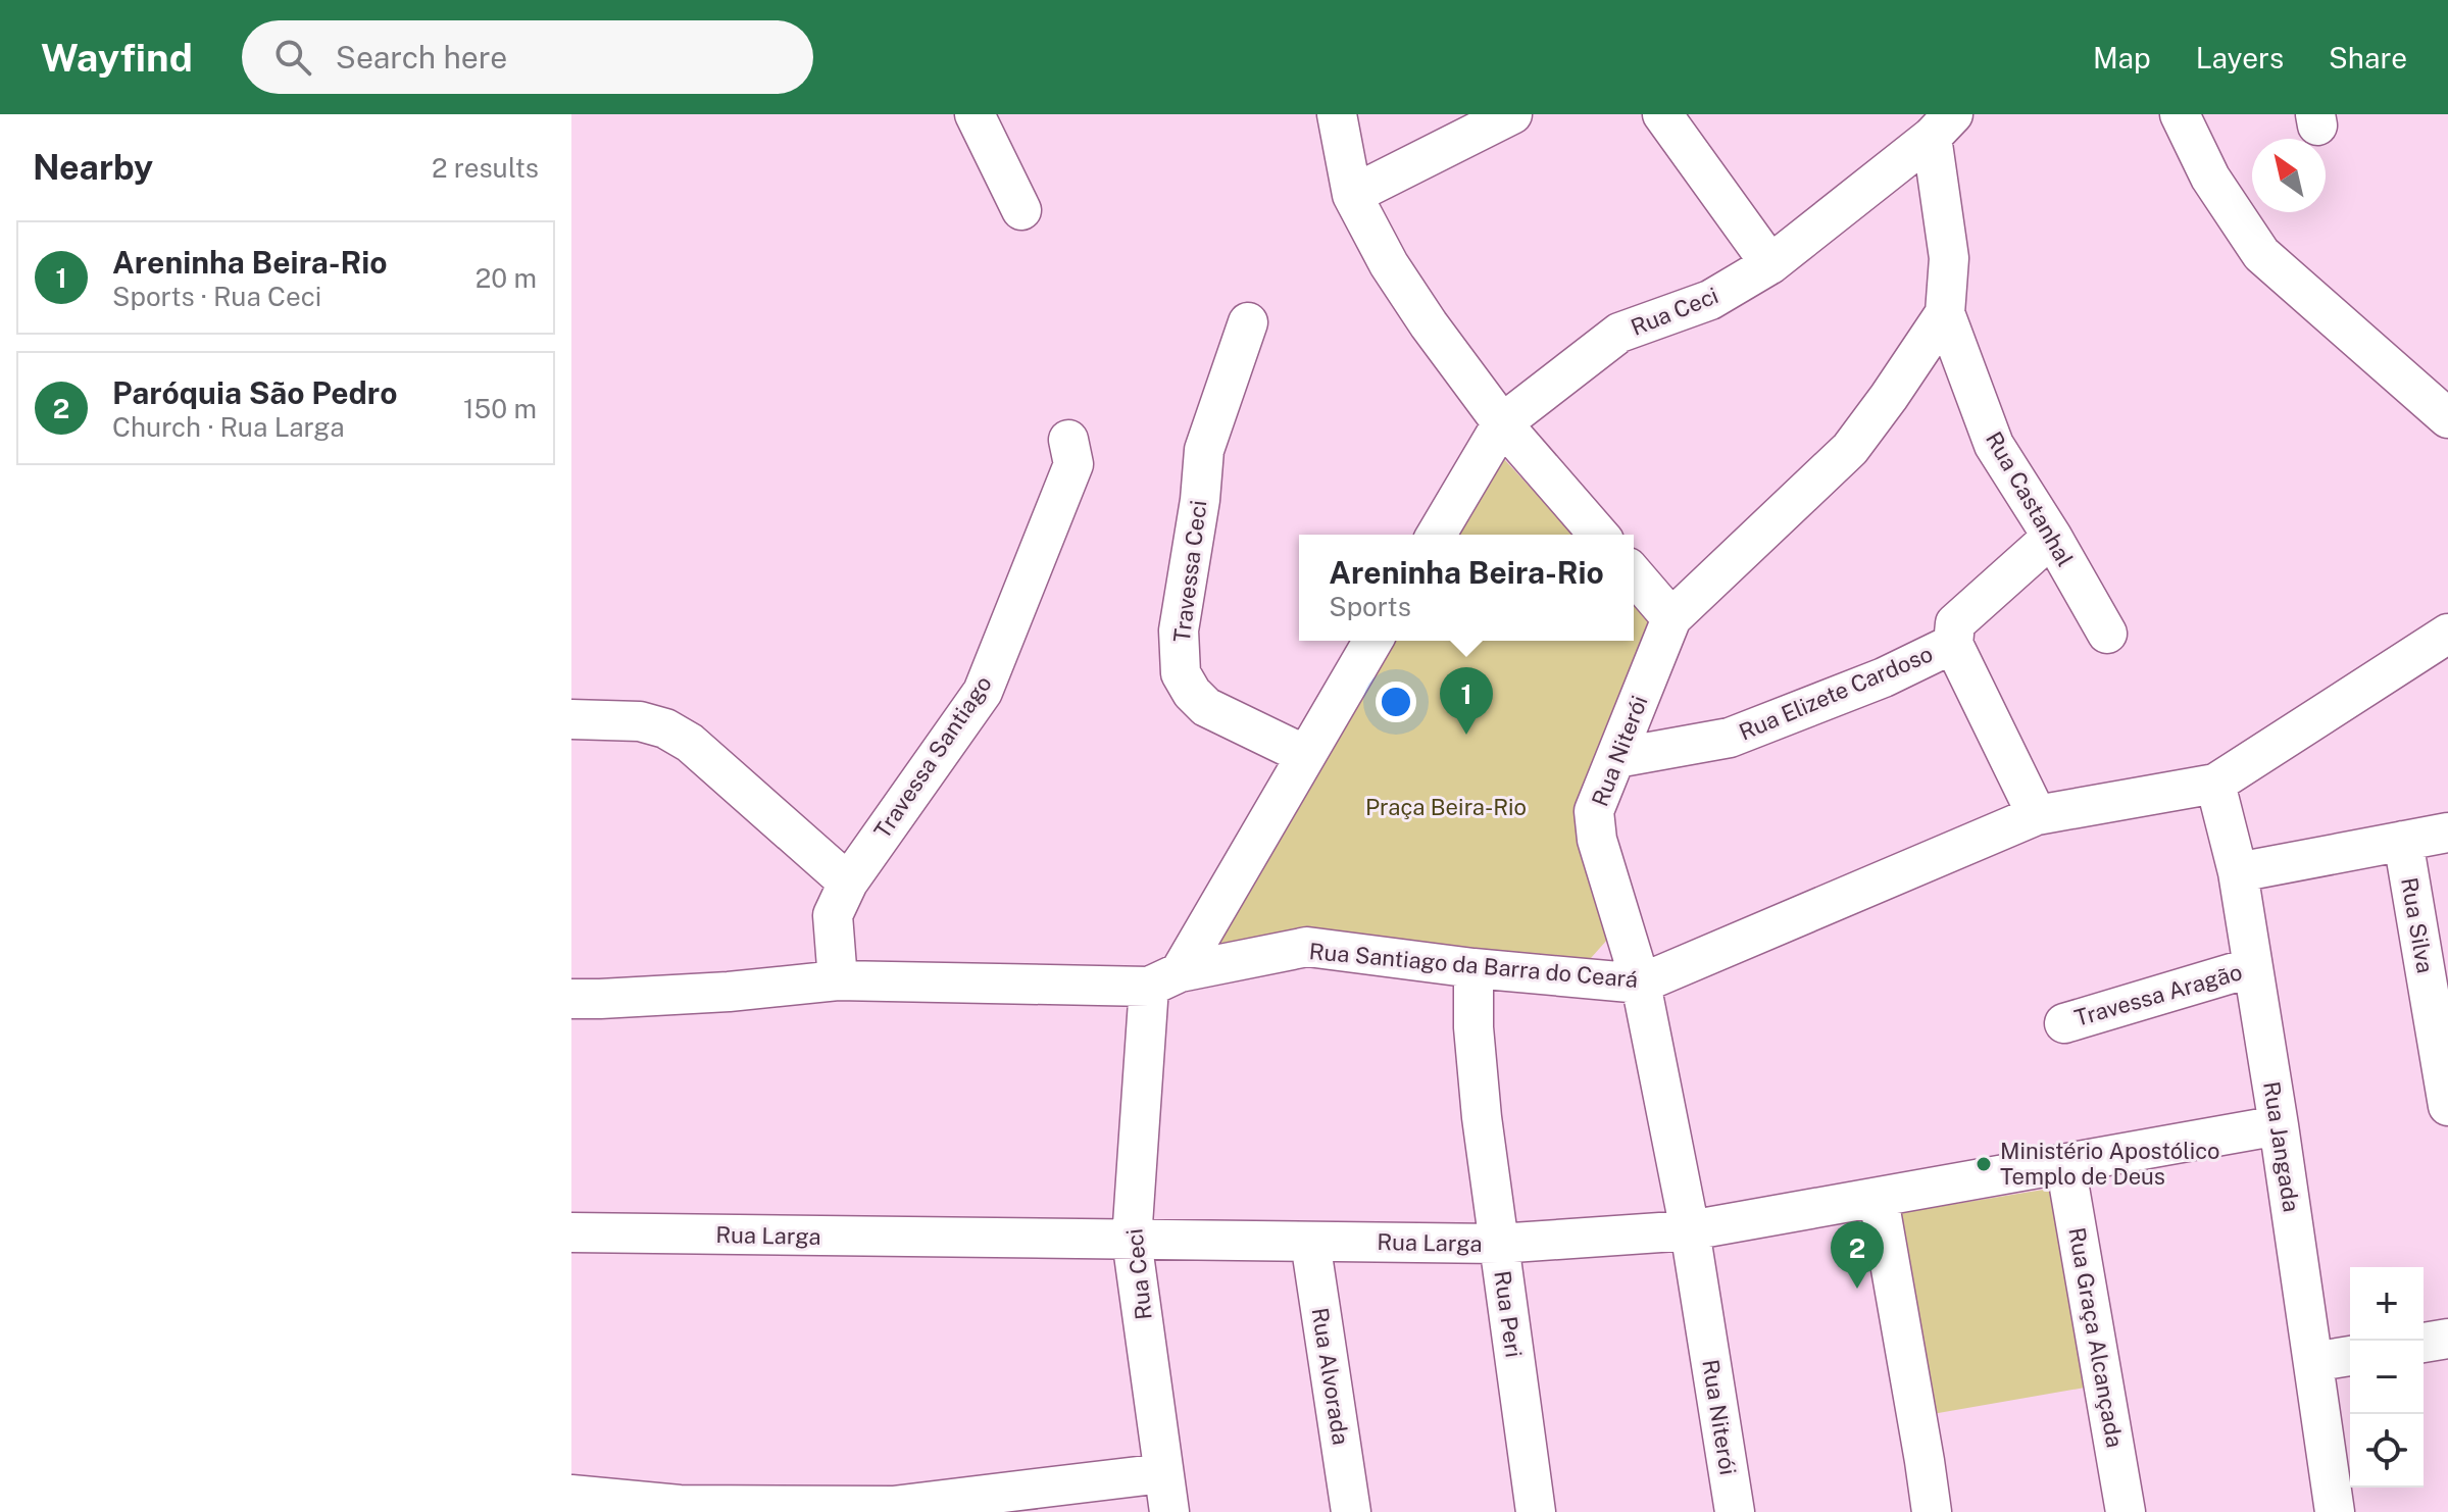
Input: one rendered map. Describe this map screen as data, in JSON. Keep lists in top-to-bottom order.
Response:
{
  "streets": {
    "street": [
      "Rua Ceci",
      "Rua Castanhal",
      "Travessa Ceci",
      "Rua Elizete Cardoso",
      "Rua Niterói",
      "Travessa Santiago",
      "Rua Silva",
      "Rua Santiago da Barra do Ceará",
      "Travessa Aragão",
      "Rua Jangada",
      "Rua Larga",
      "Rua Peri",
      "Rua Graça Alcançada",
      "Rua Alvorada"
    ]
  },
  "crossings": [
    ["Rua Ceci", "Travessa Ceci"],
    ["Rua Ceci", "Rua Niterói"],
    ["Rua Ceci", "Rua Santiago da Barra do Ceará"],
    ["Rua Ceci", "Rua Larga"],
    ["Rua Castanhal", "Rua Elizete Cardoso"],
    ["Rua Castanhal", "Rua Niterói"],
    ["Rua Elizete Cardoso", "Rua Niterói"],
    ["Rua Niterói", "Rua Santiago da Barra do Ceará"],
    ["Rua Niterói", "Rua Larga"],
    ["Travessa Santiago", "Rua Santiago da Barra do Ceará"],
    ["Rua Santiago da Barra do Ceará", "Rua Jangada"],
    ["Rua Santiago da Barra do Ceará", "Rua Peri"],
    ["Travessa Aragão", "Rua Jangada"],
    ["Rua Jangada", "Rua Larga"],
    ["Rua Larga", "Rua Peri"],
    ["Rua Larga", "Rua Graça Alcançada"],
    ["Rua Larga", "Rua Alvorada"]
  ],
  "parks": ["Praça Beira-Rio"],
  "places": ["Ministério Apostólico Templo de Deus"],
  "north": "top left",
  "page": {
    "header": "Wayfind",
    "search": "Search here",
    "nav": ["Map", "Layers", "Share"],
    "heading": ["Nearby", "2 results"],
    "list": [
      {
        "mark": "1",
        "name": "Areninha Beira-Rio",
        "note": "Sports · Rua Ceci",
        "value": "20 m"
      },
      {
        "mark": "2",
        "name": "Paróquia São Pedro",
        "note": "Church · Rua Larga",
        "value": "150 m"
      }
    ],
    "popup": ["Areninha Beira-Rio", "Sports"],
    "pins": ["1", "2"],
    "map_buttons": ["+", "−"]
  }
}
